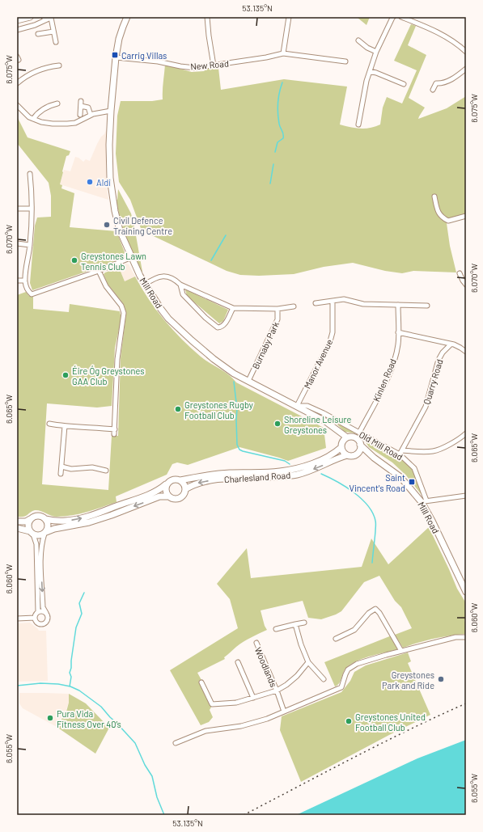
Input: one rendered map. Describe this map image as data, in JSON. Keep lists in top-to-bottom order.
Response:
{
  "streets": {
    "main road": ["Mill Road", "Charlesland Road"],
    "street": [
      "New Road",
      "Burnaby Park",
      "Manor Avenue",
      "Kinlen Road",
      "Quarry Road",
      "Old Mill Road",
      "Woodlands"
    ]
  },
  "crossings": [
    ["New Road", "Mill Road"],
    ["Mill Road", "Burnaby Park"],
    ["Mill Road", "Manor Avenue"],
    ["Mill Road", "Old Mill Road"],
    ["Mill Road", "Charlesland Road"],
    ["Manor Avenue", "Old Mill Road"],
    ["Kinlen Road", "Old Mill Road"],
    ["Quarry Road", "Old Mill Road"]
  ],
  "places": {
    "transit": ["Carrig Villas", "Saint Vincent's Road"],
    "other": [
      "Aldi",
      "Civil Defence Training Centre",
      "Greystones Lawn Tennis Club",
      "Éire Óg Greystones GAA Club",
      "Greystones Rugby Football Club",
      "Shoreline Leisure Greystones",
      "Greystones Park and Ride",
      "Pura Vida Fitness Over 40’s",
      "Greystones United Football Club"
    ]
  },
  "coordinates": [
    "53.135°N",
    "6.075°W",
    "6.070°W",
    "6.065°W",
    "6.060°W",
    "6.055°W"
  ]
}
